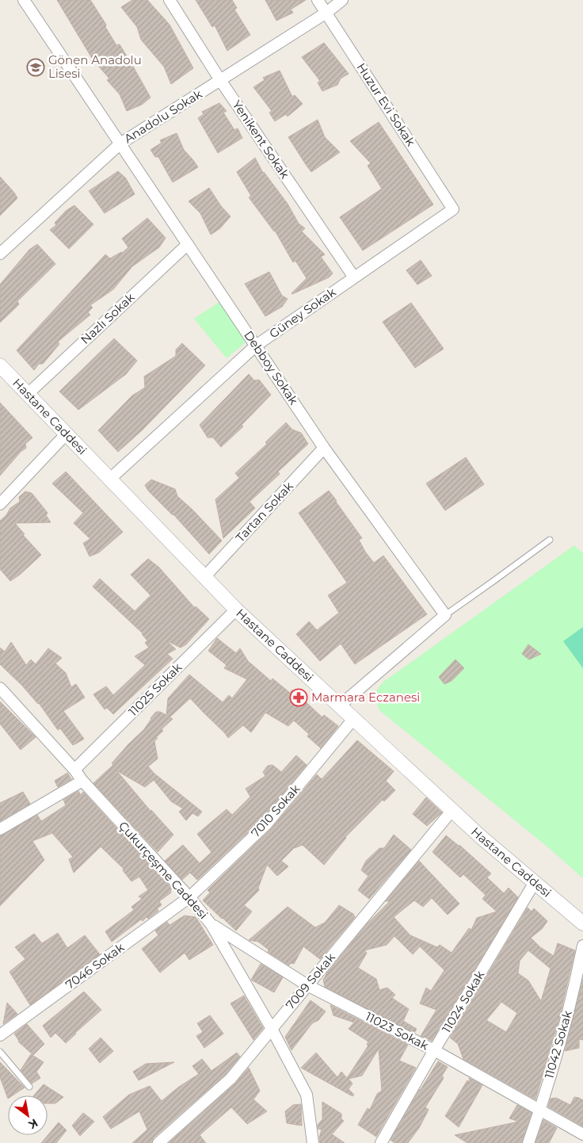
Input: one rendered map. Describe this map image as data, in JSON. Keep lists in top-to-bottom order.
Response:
{
  "streets": {
    "street": [
      "Huzur Evi Sokak",
      "Anadolu Sokak",
      "Yenikent Sokak",
      "Güney Sokak",
      "Nazlı Sokak",
      "Debboy Sokak",
      "Hastane Caddesi",
      "Tartan Sokak",
      "11025 Sokak",
      "7010 Sokak",
      "Çukurçeşme Caddesi",
      "7046 Sokak",
      "7009 Sokak",
      "11024 Sokak",
      "11023 Sokak",
      "11042 Sokak"
    ]
  },
  "crossings": [
    ["Huzur Evi Sokak", "Anadolu Sokak"],
    ["Huzur Evi Sokak", "Güney Sokak"],
    ["Anadolu Sokak", "Yenikent Sokak"],
    ["Anadolu Sokak", "Debboy Sokak"],
    ["Yenikent Sokak", "Güney Sokak"],
    ["Güney Sokak", "Debboy Sokak"],
    ["Güney Sokak", "Hastane Caddesi"],
    ["Nazlı Sokak", "Debboy Sokak"],
    ["Nazlı Sokak", "Hastane Caddesi"],
    ["Debboy Sokak", "Tartan Sokak"],
    ["Hastane Caddesi", "Tartan Sokak"],
    ["Hastane Caddesi", "11025 Sokak"],
    ["Hastane Caddesi", "7010 Sokak"],
    ["Hastane Caddesi", "7009 Sokak"],
    ["Hastane Caddesi", "11024 Sokak"],
    ["11025 Sokak", "Çukurçeşme Caddesi"],
    ["7010 Sokak", "Çukurçeşme Caddesi"],
    ["7010 Sokak", "7046 Sokak"],
    ["Çukurçeşme Caddesi", "7046 Sokak"],
    ["Çukurçeşme Caddesi", "7009 Sokak"],
    ["Çukurçeşme Caddesi", "11023 Sokak"],
    ["7009 Sokak", "11023 Sokak"],
    ["11024 Sokak", "11023 Sokak"],
    ["11023 Sokak", "11042 Sokak"]
  ],
  "places": {
    "school or university": ["Gönen Anadolu Lisesi"],
    "pharmacy": ["Marmara Eczanesi"]
  },
  "north": "bottom right"
}
